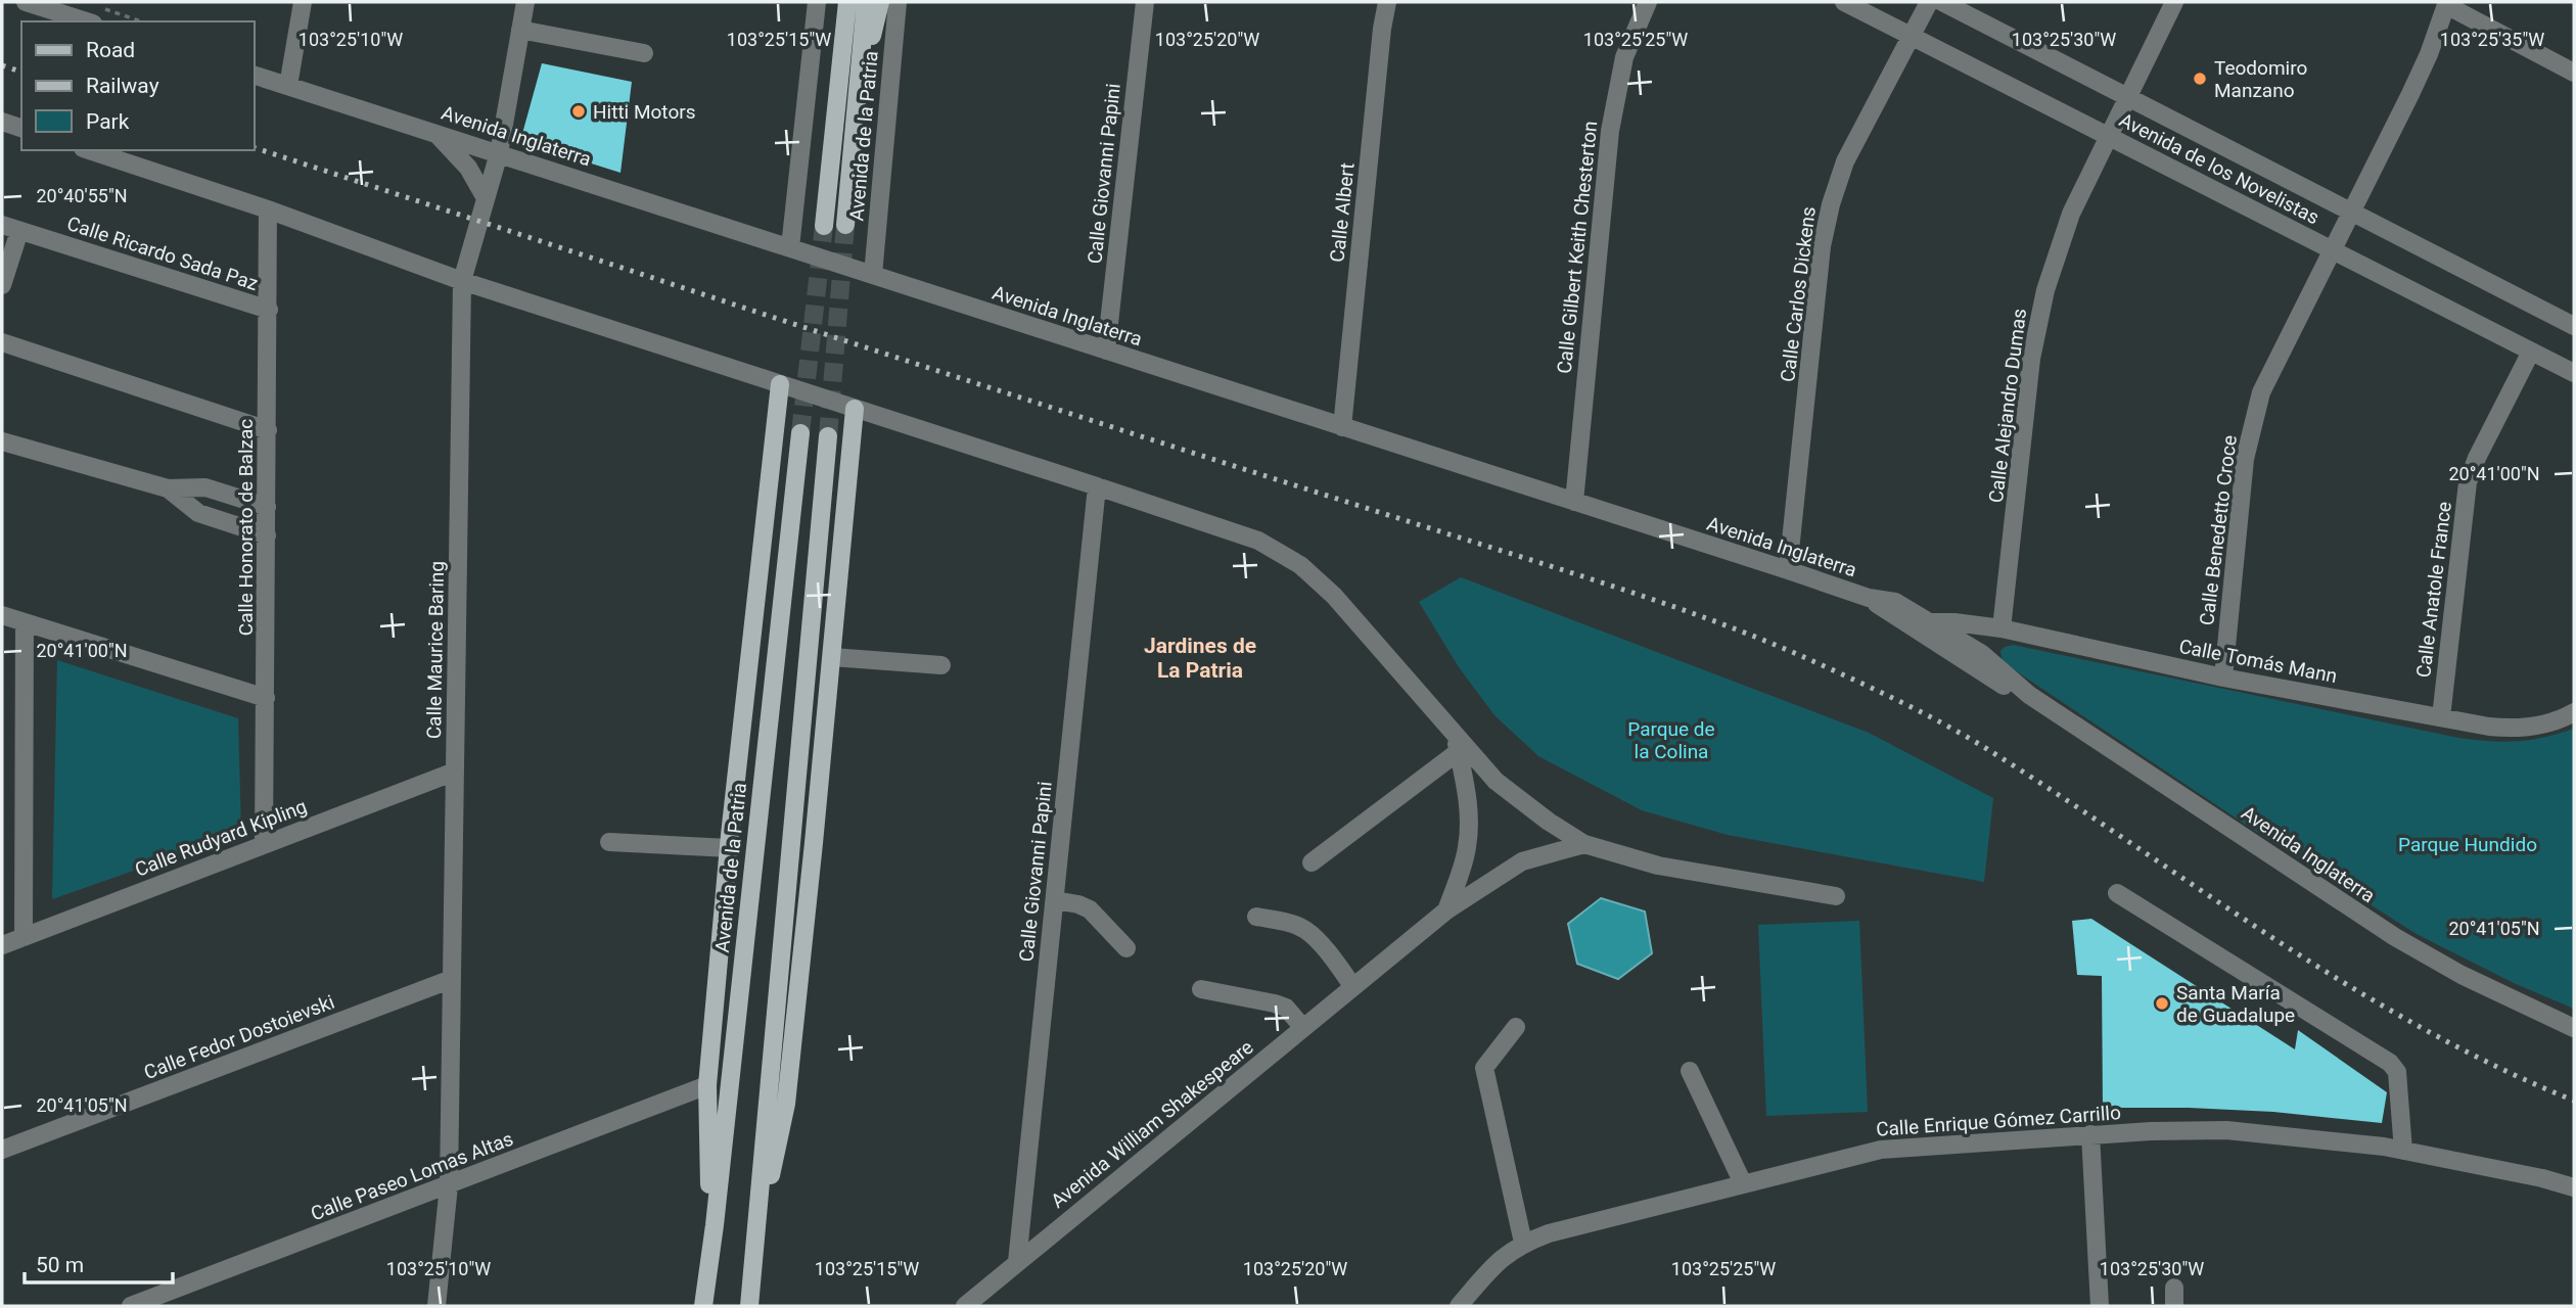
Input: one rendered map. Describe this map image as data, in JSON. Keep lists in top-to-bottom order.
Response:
{
  "streets": {
    "main road": ["Avenida de la Patria"],
    "street": [
      "Avenida Inglaterra",
      "Avenida de los Novelistas",
      "Calle Giovanni Papini",
      "Calle Albert",
      "Calle Gilbert Keith Chesterton",
      "Calle Ricardo Sada Paz",
      "Calle Carlos Dickens",
      "Calle Alejandro Dumas",
      "Calle Honorato de Balzac",
      "Calle Benedetto Croce",
      "Calle Anatole France",
      "Calle Maurice Baring",
      "Calle Tomás Mann",
      "Calle Rudyard Kipling",
      "Calle Fedor Dostoievski",
      "Calle Enrique Gómez Carrillo",
      "Avenida William Shakespeare",
      "Calle Paseo Lomas Altas"
    ]
  },
  "crossings": [
    ["Avenida Inglaterra", "Avenida de la Patria"],
    ["Avenida Inglaterra", "Calle Giovanni Papini"],
    ["Avenida Inglaterra", "Calle Albert"],
    ["Avenida Inglaterra", "Calle Gilbert Keith Chesterton"],
    ["Avenida Inglaterra", "Calle Carlos Dickens"],
    ["Avenida Inglaterra", "Calle Maurice Baring"],
    ["Avenida Inglaterra", "Calle Tomás Mann"],
    ["Avenida de los Novelistas", "Calle Carlos Dickens"],
    ["Avenida de los Novelistas", "Calle Alejandro Dumas"],
    ["Avenida de los Novelistas", "Calle Benedetto Croce"],
    ["Avenida de los Novelistas", "Calle Anatole France"],
    ["Calle Giovanni Papini", "Avenida William Shakespeare"],
    ["Calle Ricardo Sada Paz", "Calle Honorato de Balzac"],
    ["Calle Alejandro Dumas", "Calle Tomás Mann"],
    ["Calle Honorato de Balzac", "Calle Rudyard Kipling"],
    ["Calle Benedetto Croce", "Calle Tomás Mann"],
    ["Calle Anatole France", "Calle Tomás Mann"],
    ["Calle Maurice Baring", "Calle Rudyard Kipling"],
    ["Calle Maurice Baring", "Calle Fedor Dostoievski"],
    ["Calle Maurice Baring", "Calle Paseo Lomas Altas"]
  ],
  "districts": ["Jardines de La Patria"],
  "parks": ["Parque de la Colina", "Parque Hundido"],
  "places": ["Teodomiro Manzano", "Hitti Motors", "Santa María de Guadalupe"],
  "legend": ["Road", "Railway", "Park"],
  "scale_bar": "50 m",
  "coordinates": [
    "103°25'10\"W",
    "103°25'15\"W",
    "103°25'20\"W",
    "103°25'25\"W",
    "103°25'30\"W",
    "103°25'35\"W",
    "20°40'55\"N",
    "20°41'00\"N",
    "20°41'05\"N"
  ]
}
